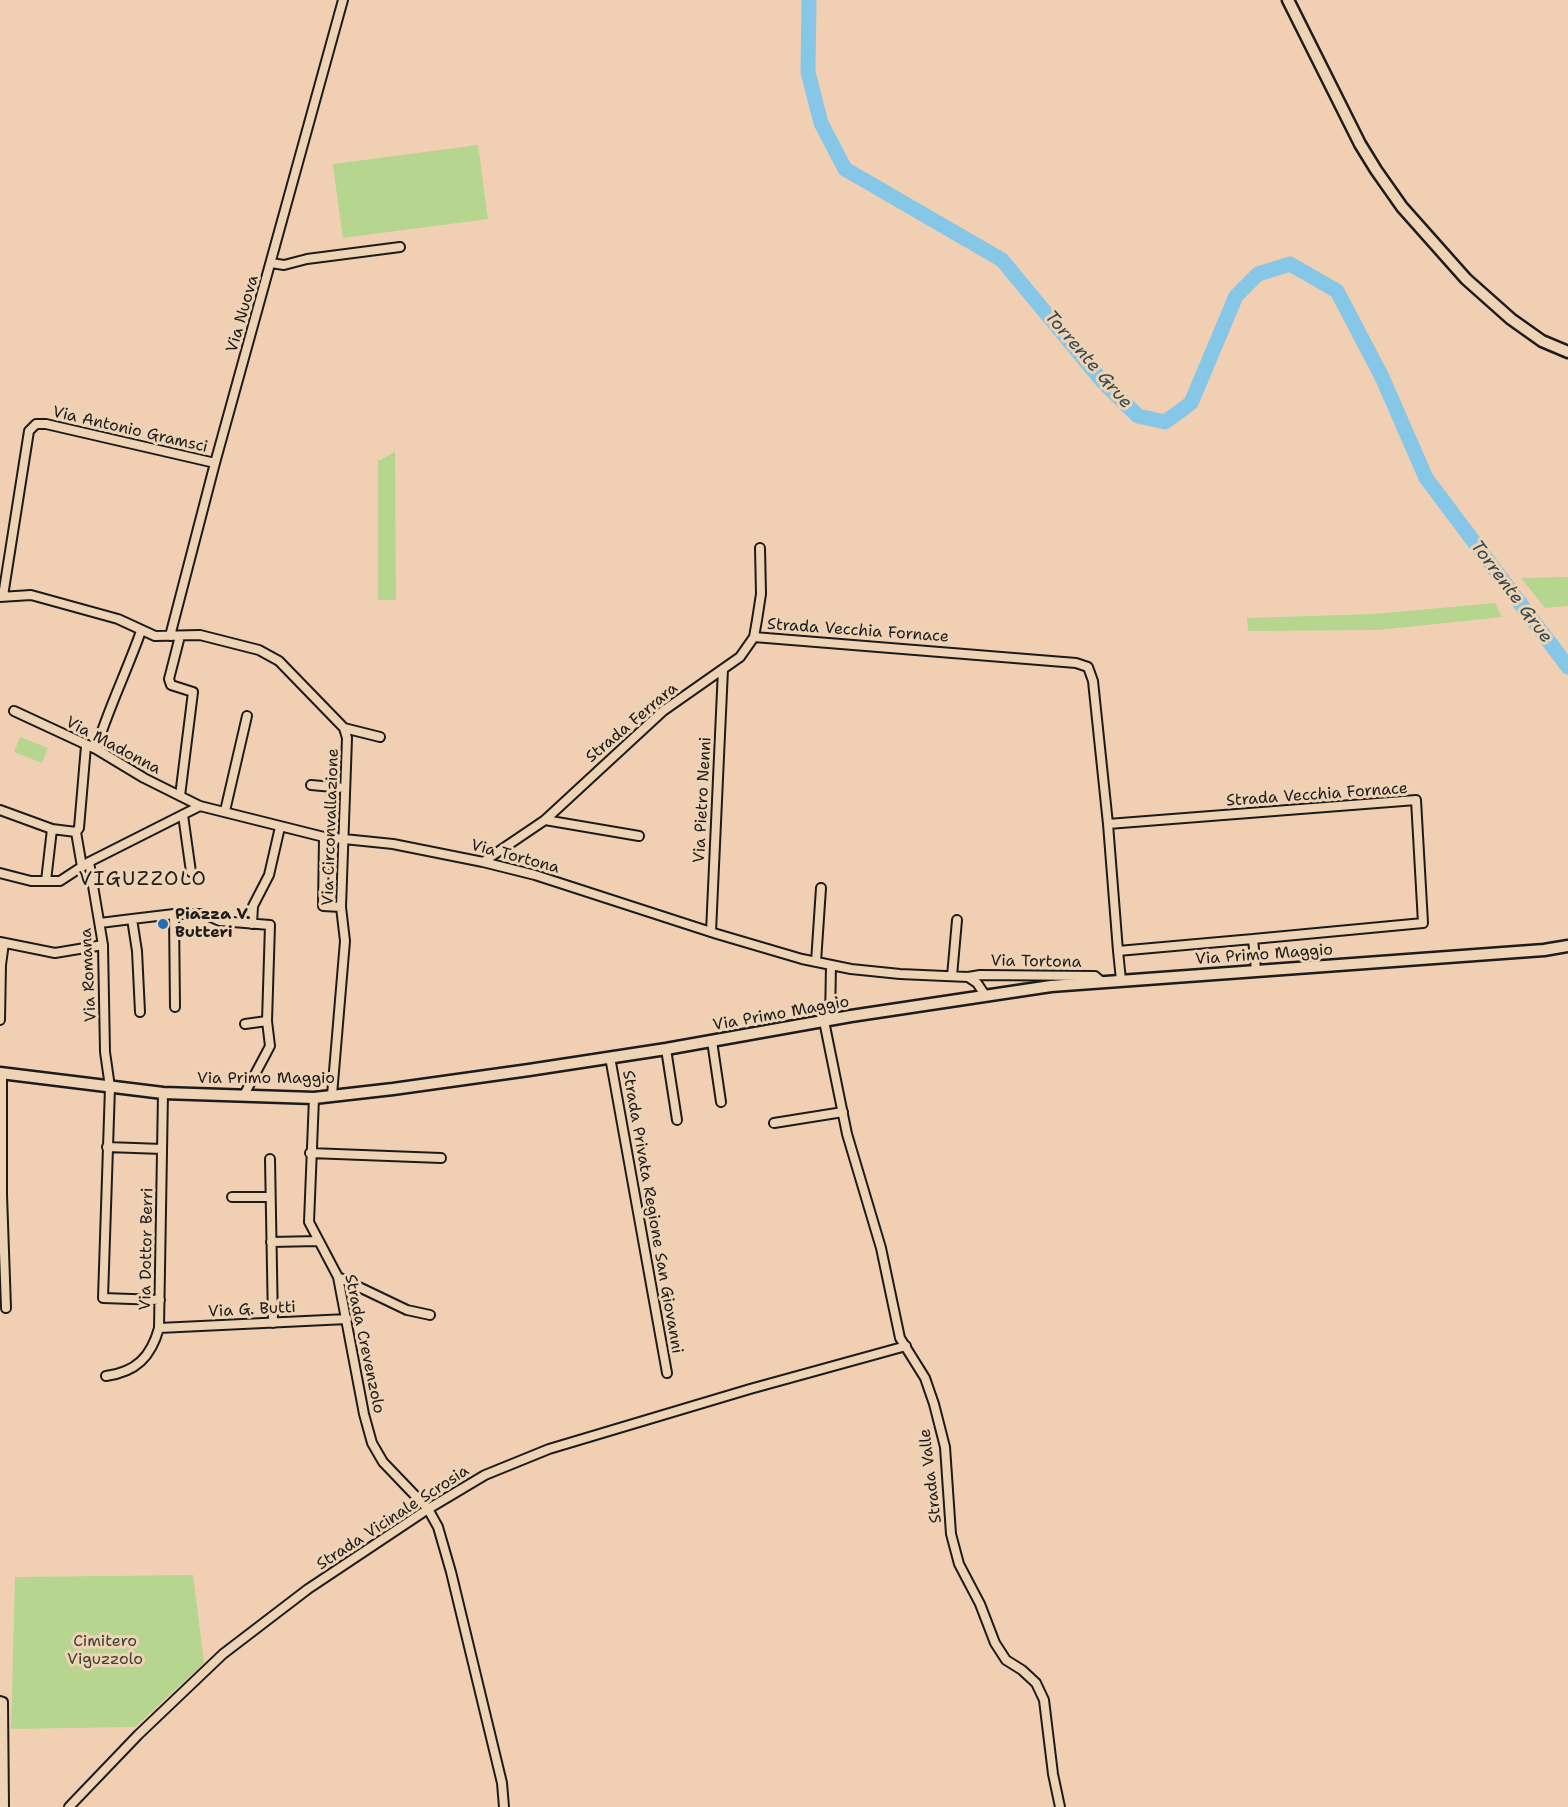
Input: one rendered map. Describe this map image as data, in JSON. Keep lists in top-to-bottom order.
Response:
{
  "streets": {
    "main road": ["Via Primo Maggio"],
    "street": [
      "Via Nuova",
      "Via Antonio Gramsci",
      "Strada Vecchia Fornace",
      "Strada Ferrara",
      "Via Madonna",
      "Via Pietro Nenni",
      "Via Circonvallazione",
      "Via Tortona",
      "Via Romana",
      "Strada Privata Regione San Giovanni",
      "Via Dottor Berri",
      "Via G. Butti",
      "Strada Crevenzolo",
      "Strada Valle",
      "Strada Vicinale Scrosia"
    ]
  },
  "crossings": [
    ["Via Nuova", "Via Antonio Gramsci"],
    ["Via Nuova", "Via Circonvallazione"],
    ["Via Antonio Gramsci", "Via Circonvallazione"],
    ["Strada Vecchia Fornace", "Strada Ferrara"],
    ["Strada Ferrara", "Via Pietro Nenni"],
    ["Strada Ferrara", "Via Tortona"],
    ["Via Madonna", "Via Tortona"],
    ["Via Madonna", "Via Romana"],
    ["Via Pietro Nenni", "Via Tortona"],
    ["Via Circonvallazione", "Via Tortona"],
    ["Via Circonvallazione", "Via Primo Maggio"],
    ["Via Tortona", "Via Primo Maggio"],
    ["Via Tortona", "Strada Valle"],
    ["Via Primo Maggio", "Via Romana"],
    ["Via Primo Maggio", "Strada Privata Regione San Giovanni"],
    ["Via Primo Maggio", "Via Dottor Berri"],
    ["Via Primo Maggio", "Strada Crevenzolo"],
    ["Via Primo Maggio", "Strada Valle"],
    ["Via Romana", "Via Dottor Berri"],
    ["Via Dottor Berri", "Via G. Butti"],
    ["Via G. Butti", "Strada Crevenzolo"],
    ["Strada Crevenzolo", "Strada Vicinale Scrosia"],
    ["Strada Valle", "Strada Vicinale Scrosia"]
  ],
  "districts": ["VIGUZZOLO"],
  "water": ["Torrente Grue"],
  "parks": ["Cimitero Viguzzolo"],
  "places": ["Piazza V. Butteri"]
}
